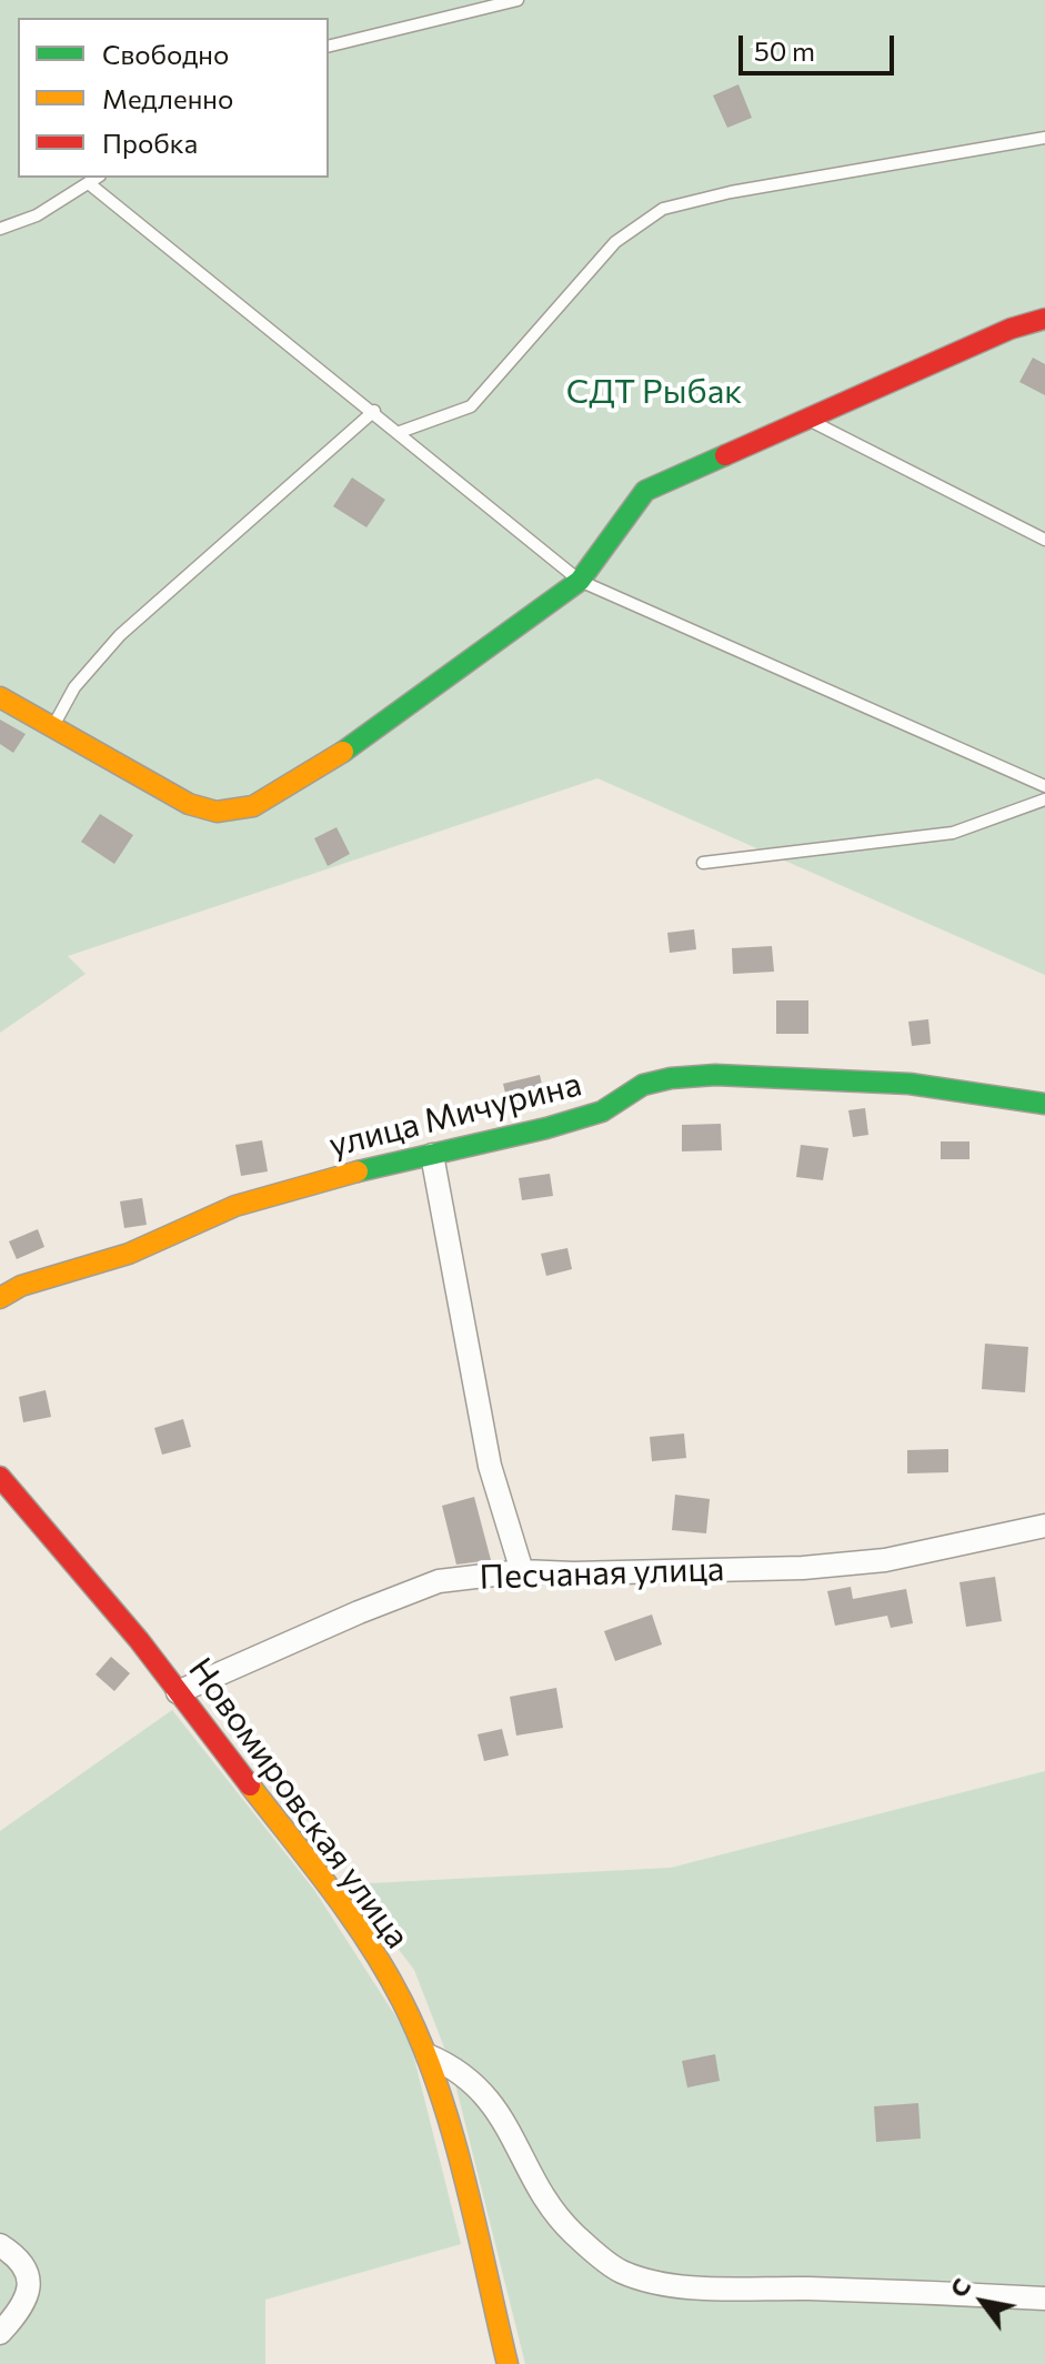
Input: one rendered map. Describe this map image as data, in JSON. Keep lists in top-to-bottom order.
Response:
{
  "streets": {
    "street": ["улица Мичурина", "Песчаная улица", "Новомировская улица"]
  },
  "crossings": [
    ["Песчаная улица", "Новомировская улица"]
  ],
  "parks": ["СДТ Рыбак"],
  "legend": ["Свободно", "Медленно", "Пробка"],
  "scale_bar": "50 m",
  "north": "top left"
}
